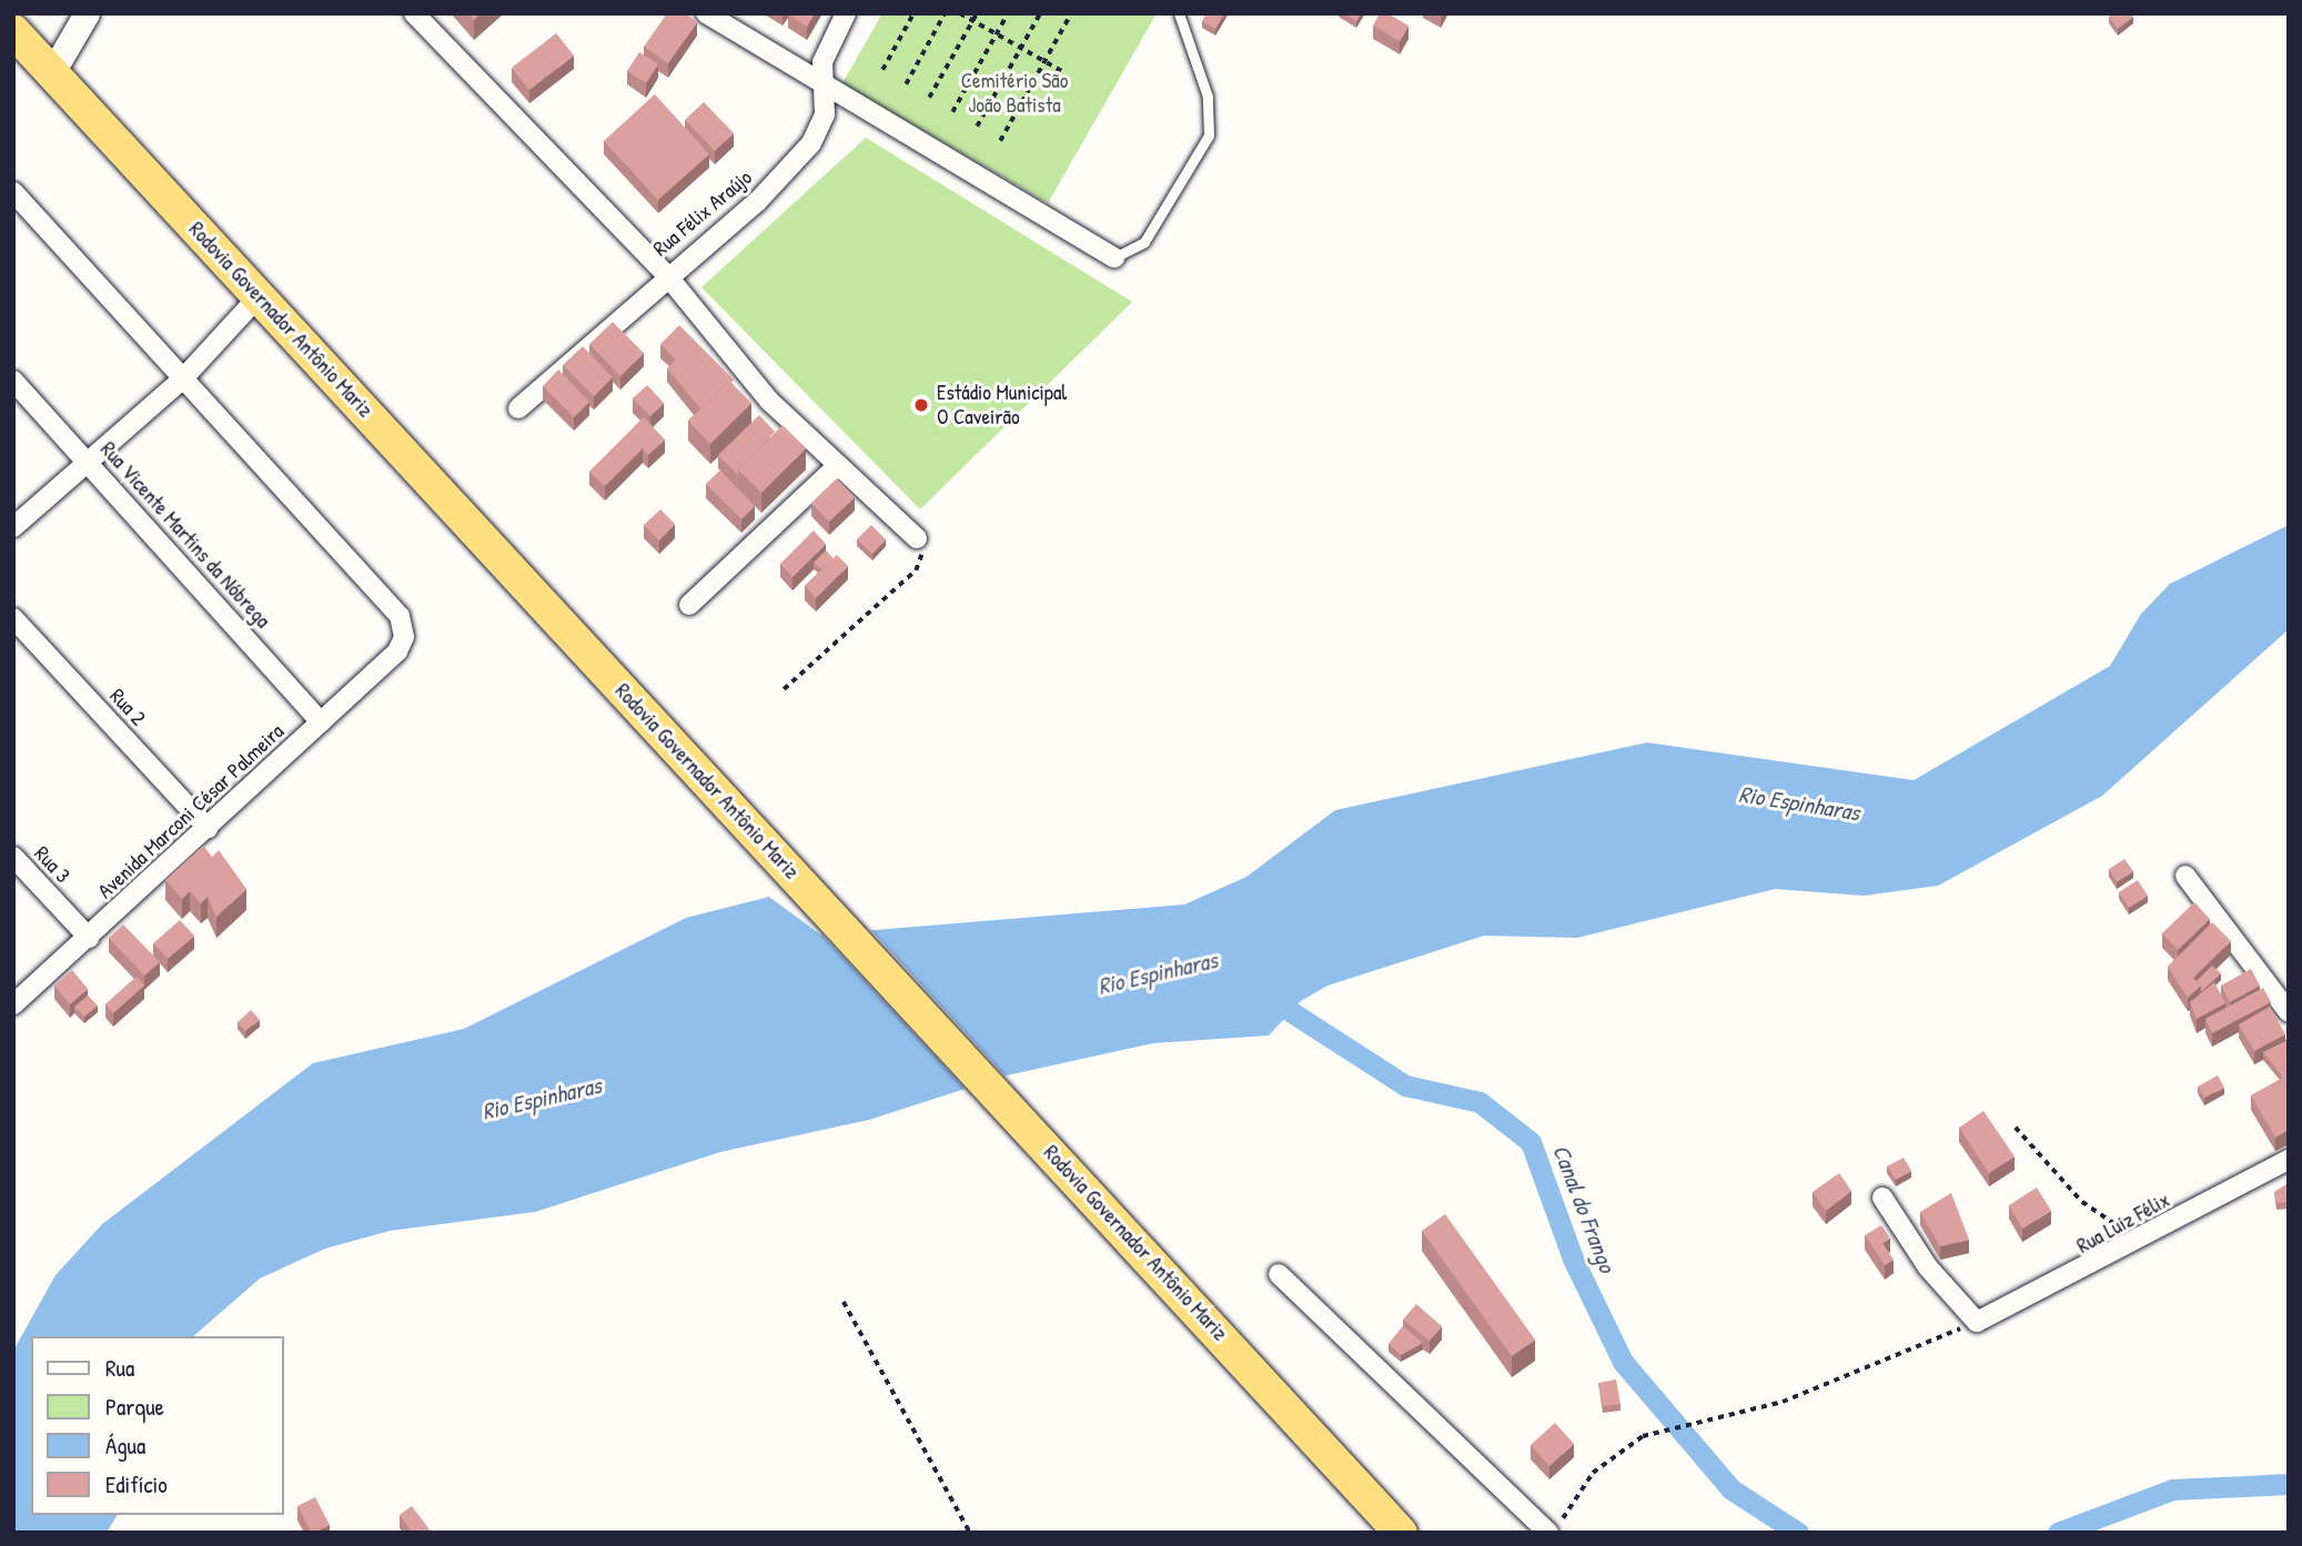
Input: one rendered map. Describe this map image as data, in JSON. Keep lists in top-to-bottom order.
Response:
{
  "streets": {
    "highway": ["Rodovia Governador Antônio Mariz"],
    "street": [
      "Rua Félix Araújo",
      "Rua Vicente Martins da Nóbrega",
      "Rua 2",
      "Avenida Marconi César Palmeira",
      "Rua 3",
      "Rua Luiz Félix"
    ]
  },
  "crossings": [
    ["Rua Vicente Martins da Nóbrega", "Avenida Marconi César Palmeira"],
    ["Rua 2", "Avenida Marconi César Palmeira"],
    ["Avenida Marconi César Palmeira", "Rua 3"]
  ],
  "water": ["Rio Espinharas", "Canal do Frango"],
  "parks": ["Cemitério São João Batista"],
  "places": ["Estádio Municipal O Caveirão"],
  "legend": [
    "Rua",
    "Parque",
    "Água",
    "Edifício"
  ]
}
